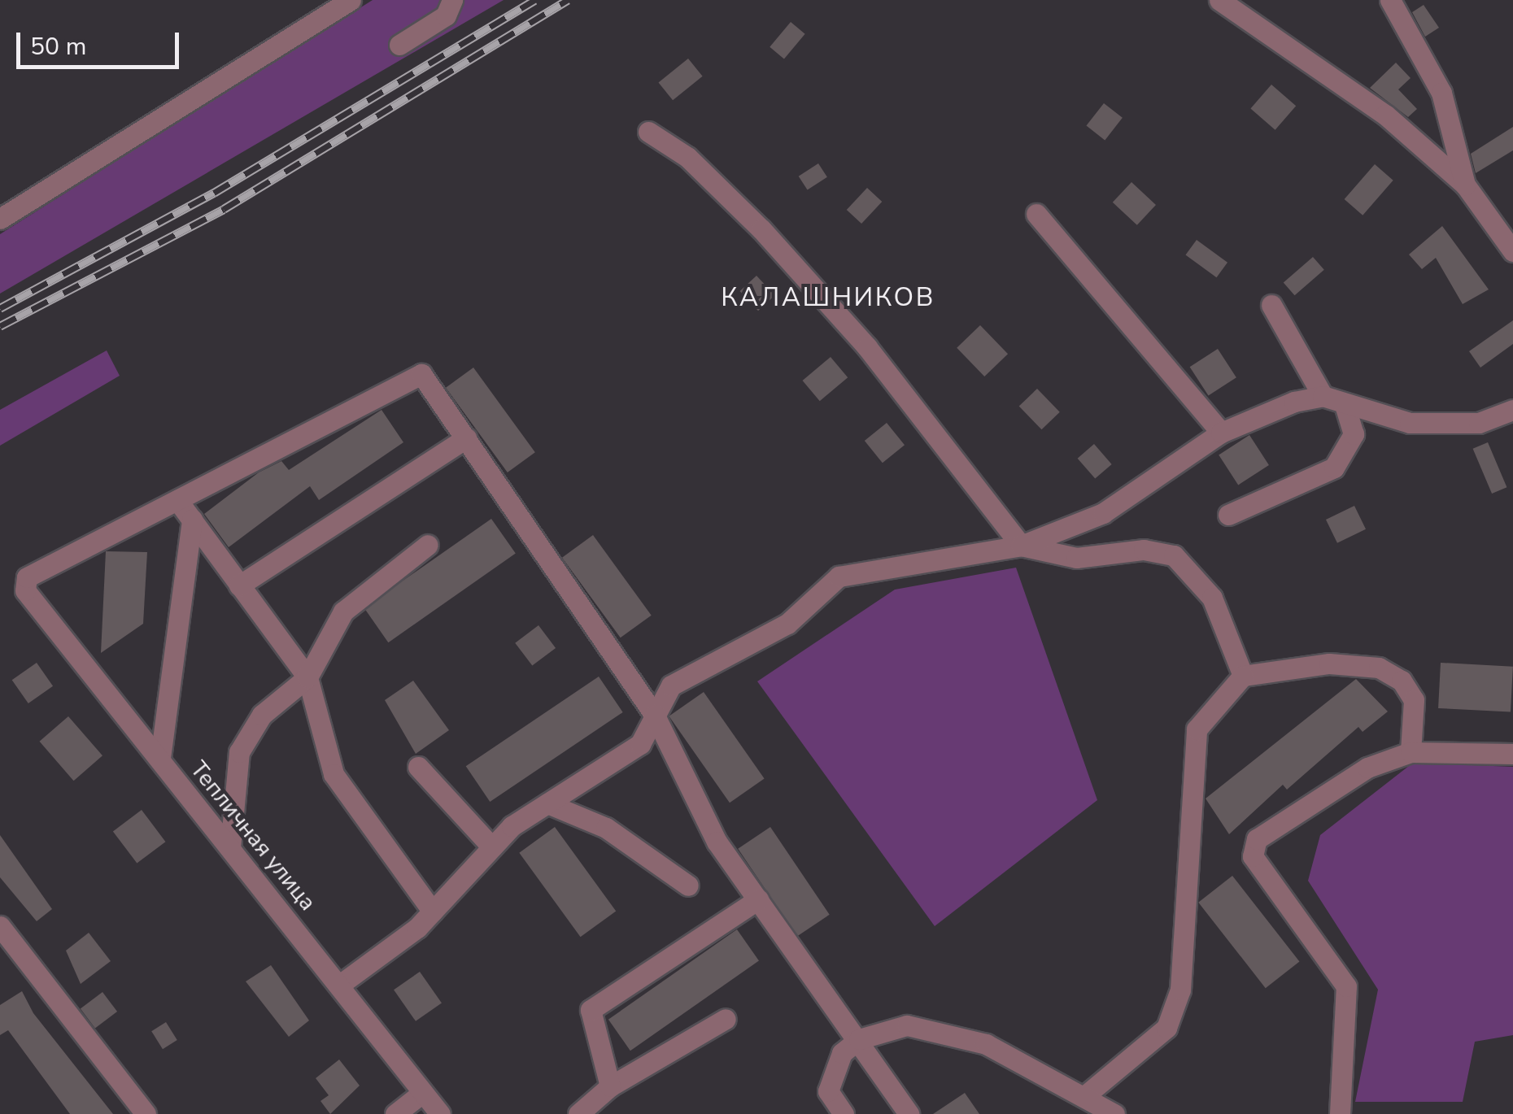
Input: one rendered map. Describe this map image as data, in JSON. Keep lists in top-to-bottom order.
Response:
{
  "streets": {
    "street": ["Тепличная улица"]
  },
  "districts": ["КАЛАШНИКОВ"],
  "scale_bar": "50 m"
}
